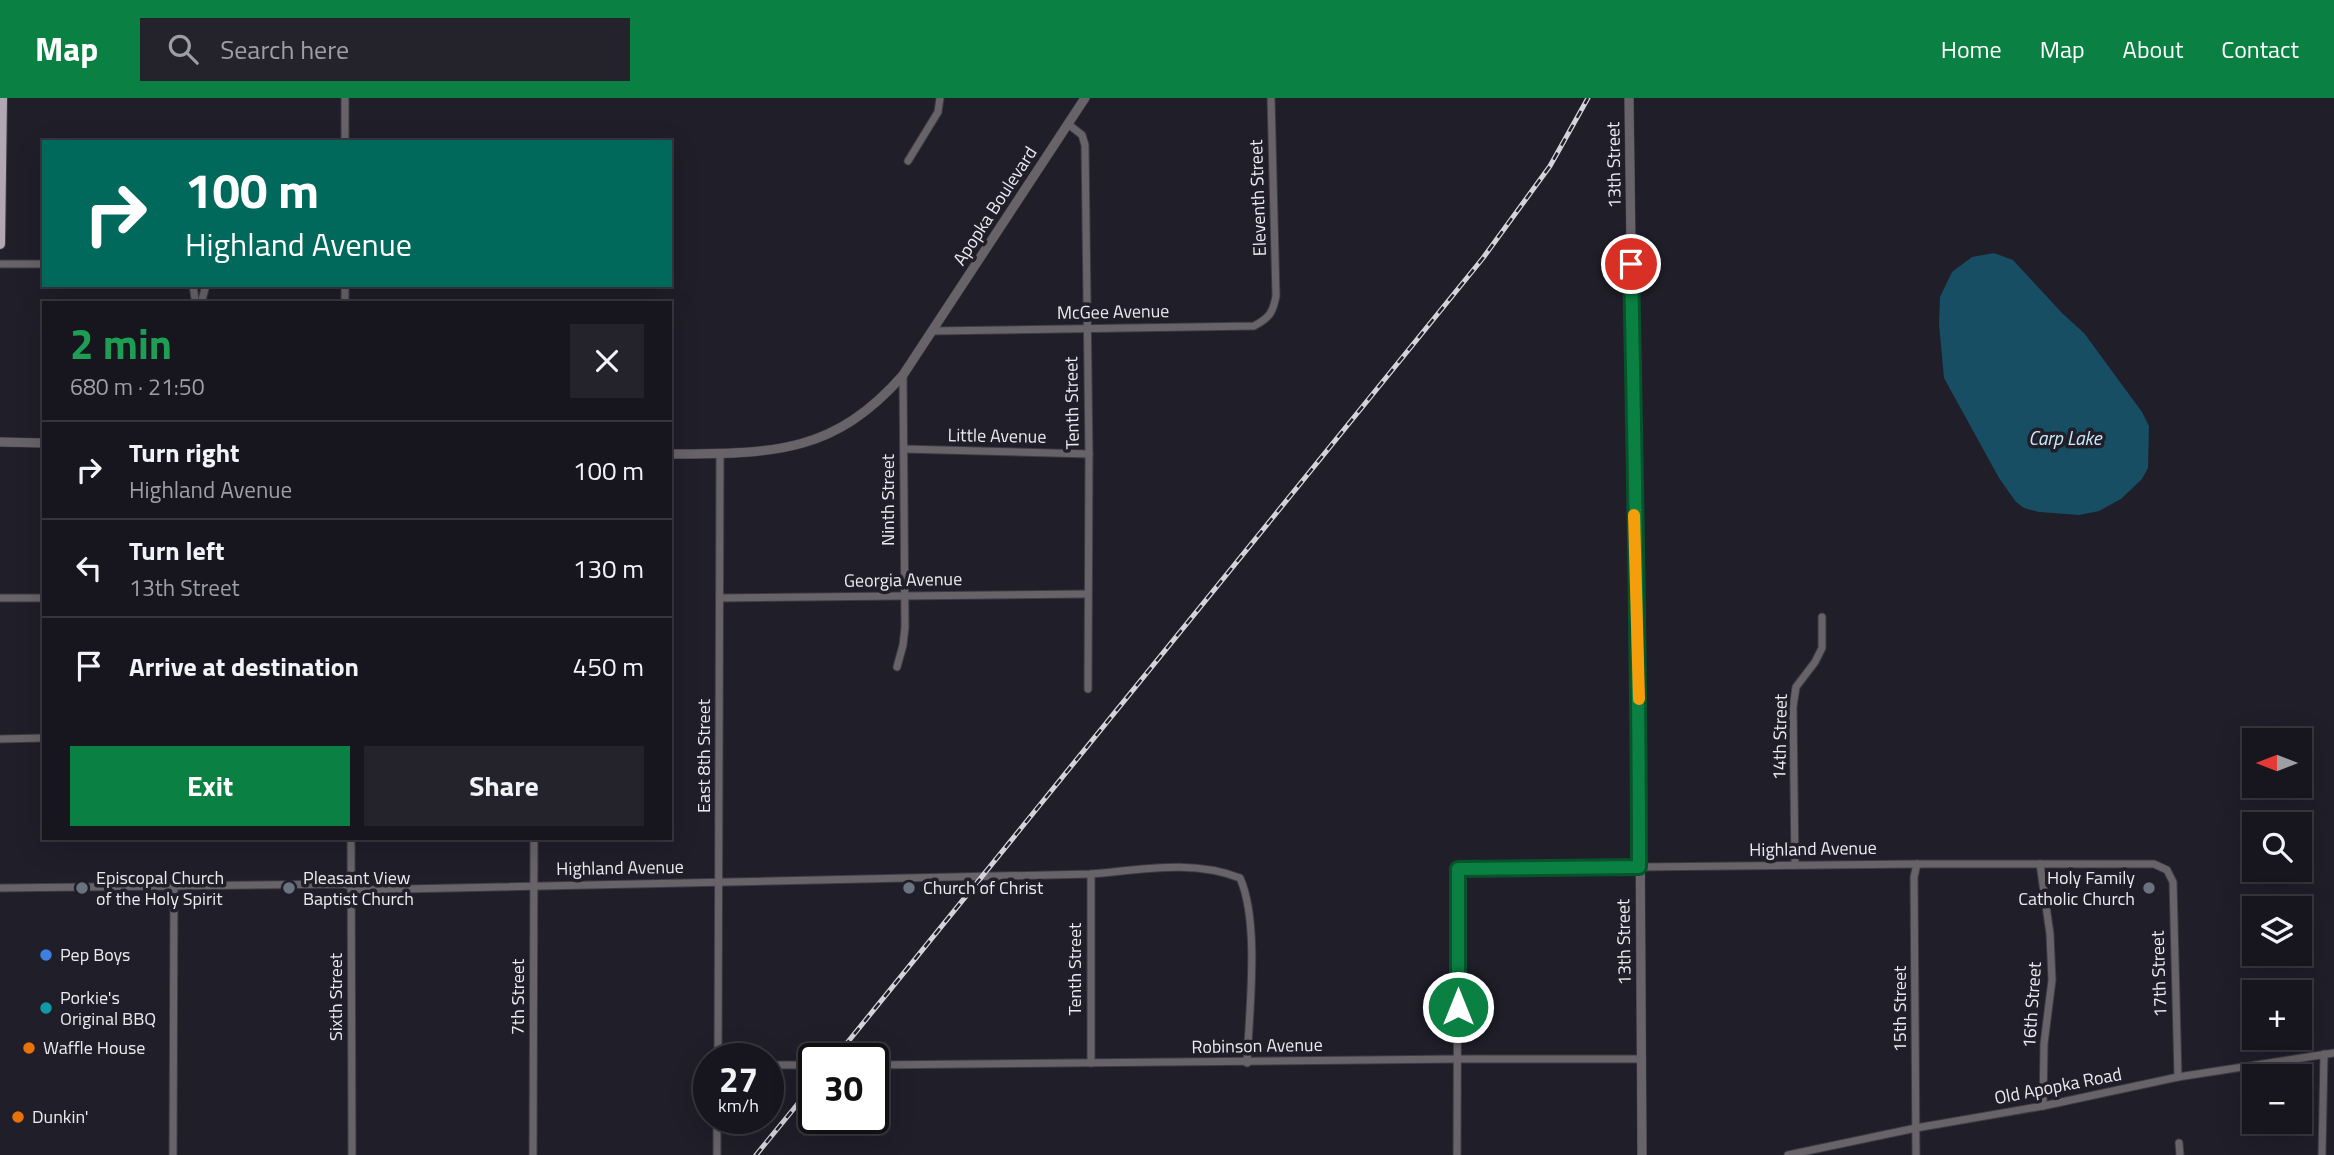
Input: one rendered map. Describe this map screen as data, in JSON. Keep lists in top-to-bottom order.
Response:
{
  "streets": {
    "street": [
      "13th Street",
      "Eleventh Street",
      "Apopka Boulevard",
      "McGee Avenue",
      "Tenth Street",
      "Little Avenue",
      "Ninth Street",
      "Georgia Avenue",
      "14th Street",
      "East 8th Street",
      "Highland Avenue",
      "17th Street",
      "Sixth Street",
      "7th Street",
      "16th Street",
      "15th Street",
      "Robinson Avenue",
      "Old Apopka Road"
    ]
  },
  "crossings": [
    ["13th Street", "Highland Avenue"],
    ["13th Street", "Robinson Avenue"],
    ["Eleventh Street", "McGee Avenue"],
    ["Apopka Boulevard", "McGee Avenue"],
    ["Apopka Boulevard", "Tenth Street"],
    ["Apopka Boulevard", "Ninth Street"],
    ["Apopka Boulevard", "East 8th Street"],
    ["McGee Avenue", "Tenth Street"],
    ["Tenth Street", "Little Avenue"],
    ["Tenth Street", "Georgia Avenue"],
    ["Tenth Street", "Highland Avenue"],
    ["Tenth Street", "Robinson Avenue"],
    ["Little Avenue", "Ninth Street"],
    ["Ninth Street", "Georgia Avenue"],
    ["Georgia Avenue", "East 8th Street"],
    ["14th Street", "Highland Avenue"],
    ["East 8th Street", "Highland Avenue"],
    ["Highland Avenue", "17th Street"],
    ["Highland Avenue", "Sixth Street"],
    ["Highland Avenue", "7th Street"],
    ["Highland Avenue", "16th Street"],
    ["Highland Avenue", "15th Street"],
    ["Highland Avenue", "Robinson Avenue"],
    ["17th Street", "Old Apopka Road"],
    ["16th Street", "Old Apopka Road"],
    ["15th Street", "Old Apopka Road"]
  ],
  "water": ["Carp Lake"],
  "places": [
    "Episcopal Church of the Holy Spirit",
    "Pleasant View Baptist Church",
    "Church of Christ",
    "Holy Family Catholic Church",
    "Pep Boys",
    "Porkie's Original BBQ",
    "Waffle House",
    "Dunkin'"
  ],
  "north": "left",
  "page": {
    "header": "Map",
    "search": "Search here",
    "nav": [
      "Home",
      "Map",
      "About",
      "Contact"
    ],
    "turn": ["100 m", "Highland Avenue"],
    "heading": ["2 min", "680 m · 21:50"],
    "list": [
      {
        "name": "Turn right",
        "note": "Highland Avenue",
        "value": "100 m"
      },
      {
        "name": "Turn left",
        "note": "13th Street",
        "value": "130 m"
      },
      {
        "name": "Arrive at destination",
        "value": "450 m"
      }
    ],
    "map_buttons": ["+", "−"],
    "buttons": ["Exit", "Share"],
    "speed": "27 km/h",
    "limit": "30"
  }
}
